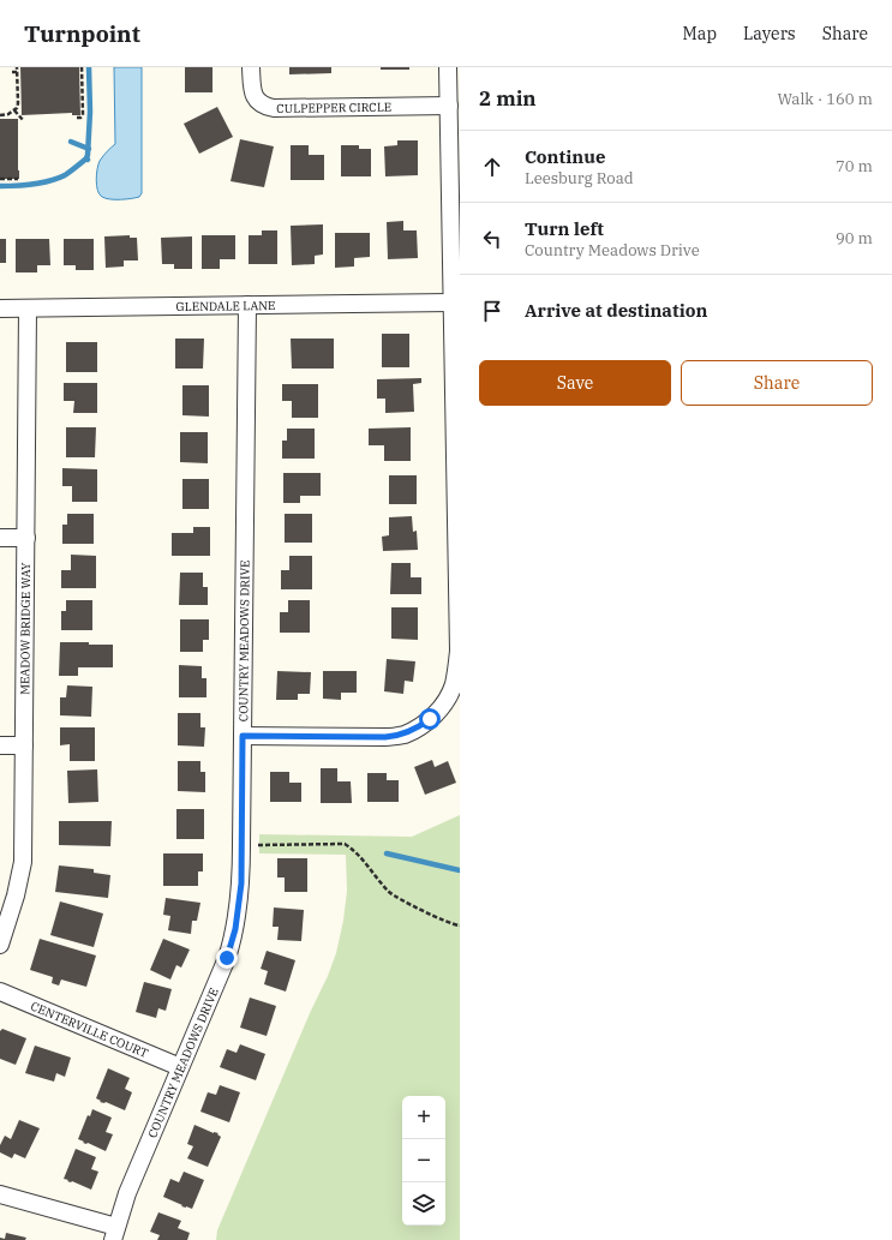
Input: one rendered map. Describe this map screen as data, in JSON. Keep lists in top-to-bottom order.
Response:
{
  "streets": {
    "street": [
      "CULPEPPER CIRCLE",
      "GLENDALE LANE",
      "MEADOW BRIDGE WAY",
      "COUNTRY MEADOWS DRIVE",
      "CENTERVILLE COURT"
    ]
  },
  "crossings": [
    ["GLENDALE LANE", "MEADOW BRIDGE WAY"],
    ["GLENDALE LANE", "COUNTRY MEADOWS DRIVE"],
    ["COUNTRY MEADOWS DRIVE", "CENTERVILLE COURT"]
  ],
  "page": {
    "header": "Turnpoint",
    "nav": ["Map", "Layers", "Share"],
    "heading": ["2 min", "Walk · 160 m"],
    "list": [
      ["Continue", "Leesburg Road", "70 m"],
      ["Turn left", "Country Meadows Drive", "90 m"],
      "Arrive at destination"
    ],
    "buttons": ["Save", "Share"],
    "map_buttons": ["+", "−"]
  }
}
